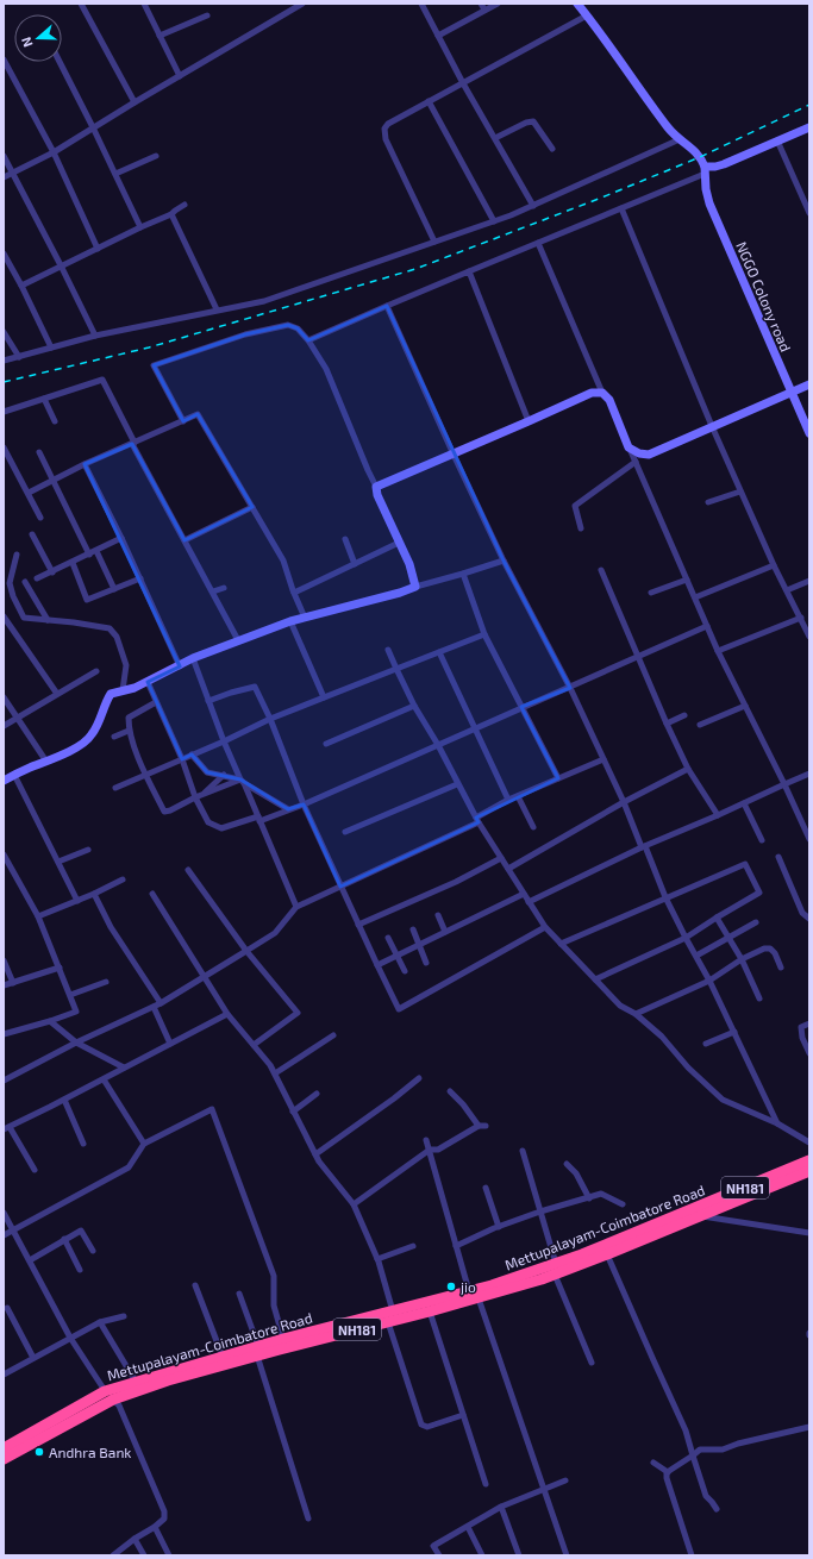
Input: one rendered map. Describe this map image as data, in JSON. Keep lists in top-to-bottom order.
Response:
{
  "streets": {
    "highway": ["NH181", "Mettupalayam-Coimbatore Road"],
    "street": ["NGGO Colony road"]
  },
  "crossings": [
    ["NH181", "Mettupalayam-Coimbatore Road"]
  ],
  "places": ["jio", "Andhra Bank"],
  "north": "left"
}
